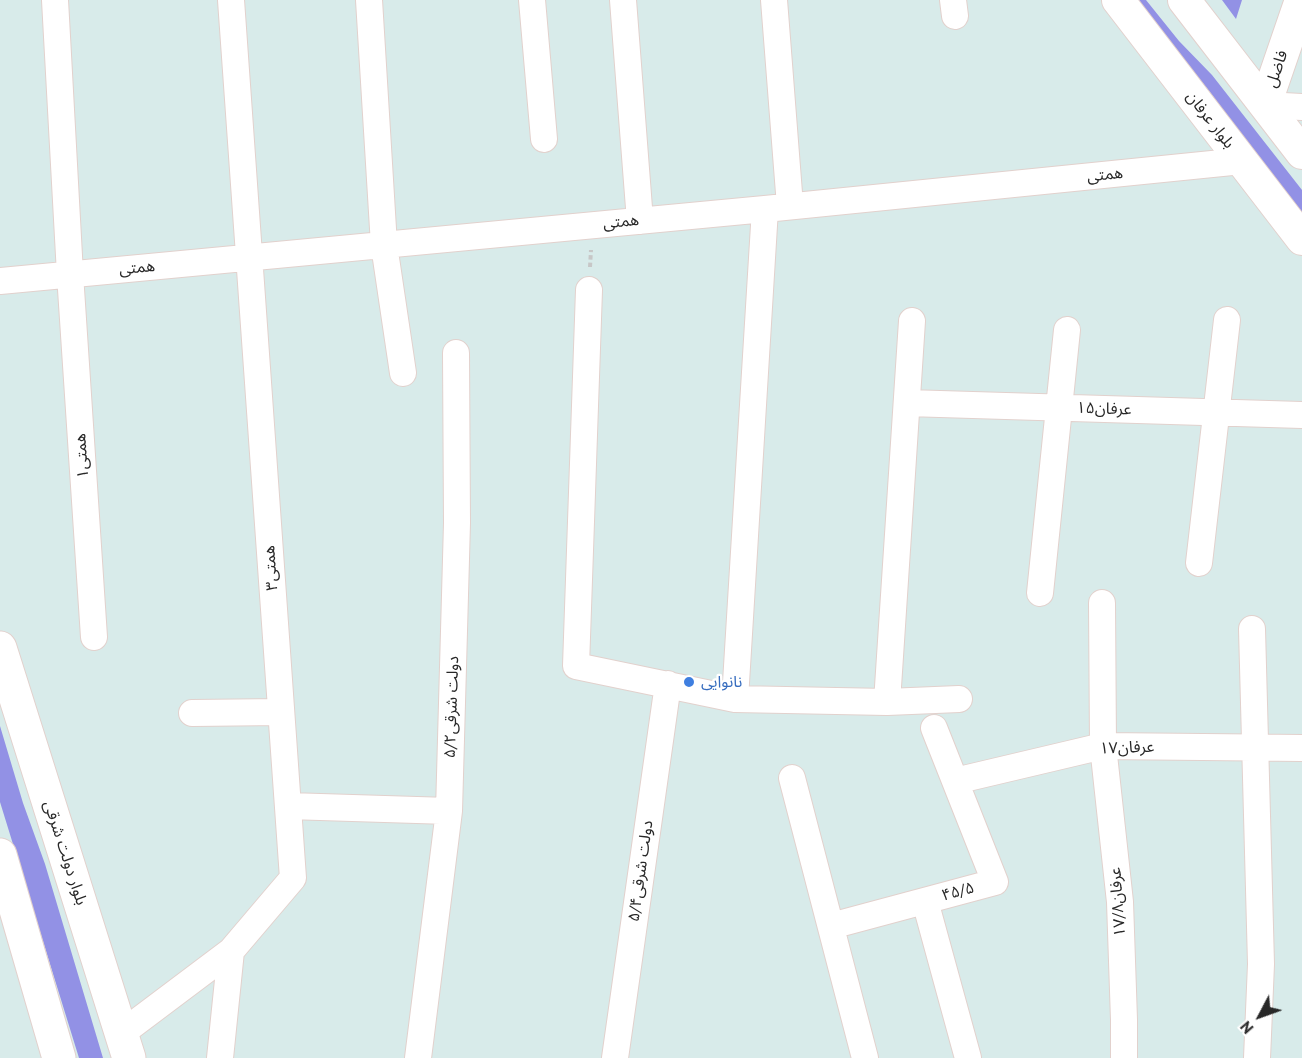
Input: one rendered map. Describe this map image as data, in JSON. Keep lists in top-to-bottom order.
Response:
{
  "streets": {
    "main road": ["بلوار دولت شرقی"],
    "street": [
      "فاضل",
      "بلوار عرفان",
      "همتی",
      "۱۵عرفان",
      "۱همتی",
      "۳همتی",
      "۵/۲دولت شرقی",
      "۱۷عرفان",
      "۵/۴دولت شرقی",
      "۴۵/۵",
      "۱۷/۸عرفان"
    ]
  },
  "crossings": [
    ["بلوار عرفان", "همتی"],
    ["همتی", "۱همتی"],
    ["همتی", "۳همتی"],
    ["۱۷عرفان", "۴۵/۵"],
    ["۱۷عرفان", "۱۷/۸عرفان"]
  ],
  "places": ["نانوایی"],
  "north": "bottom left"
}
